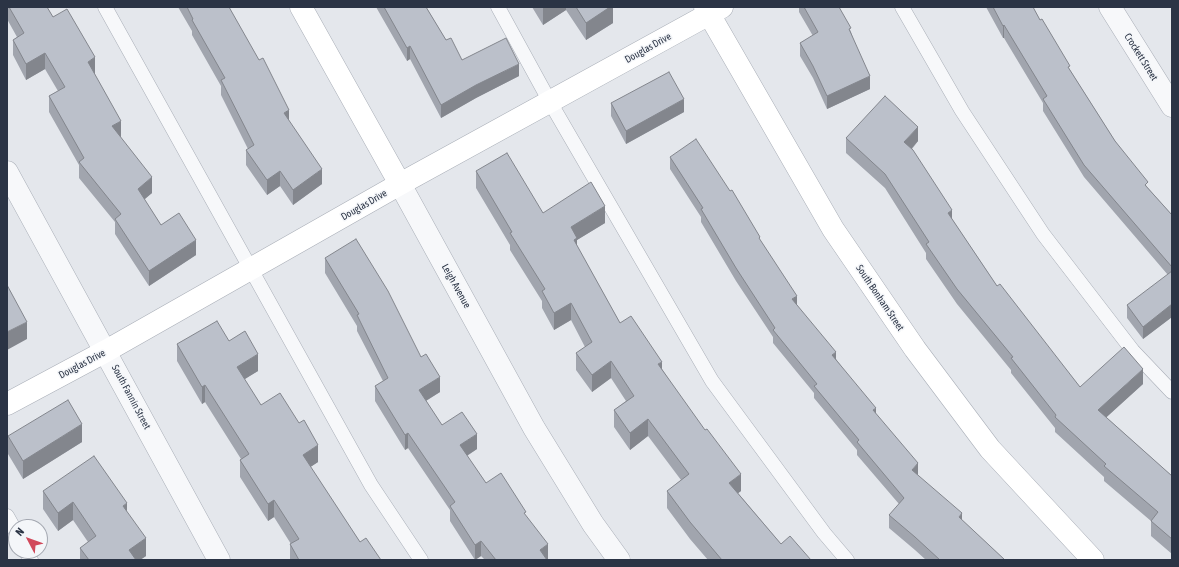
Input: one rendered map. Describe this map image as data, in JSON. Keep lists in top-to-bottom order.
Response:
{
  "streets": {
    "street": [
      "Douglas Drive",
      "Crockett Street",
      "Leigh Avenue",
      "South Bonham Street",
      "South Fannin Street"
    ]
  },
  "crossings": [
    ["Douglas Drive", "Leigh Avenue"],
    ["Douglas Drive", "South Bonham Street"],
    ["Douglas Drive", "South Fannin Street"]
  ],
  "north": "top left"
}
